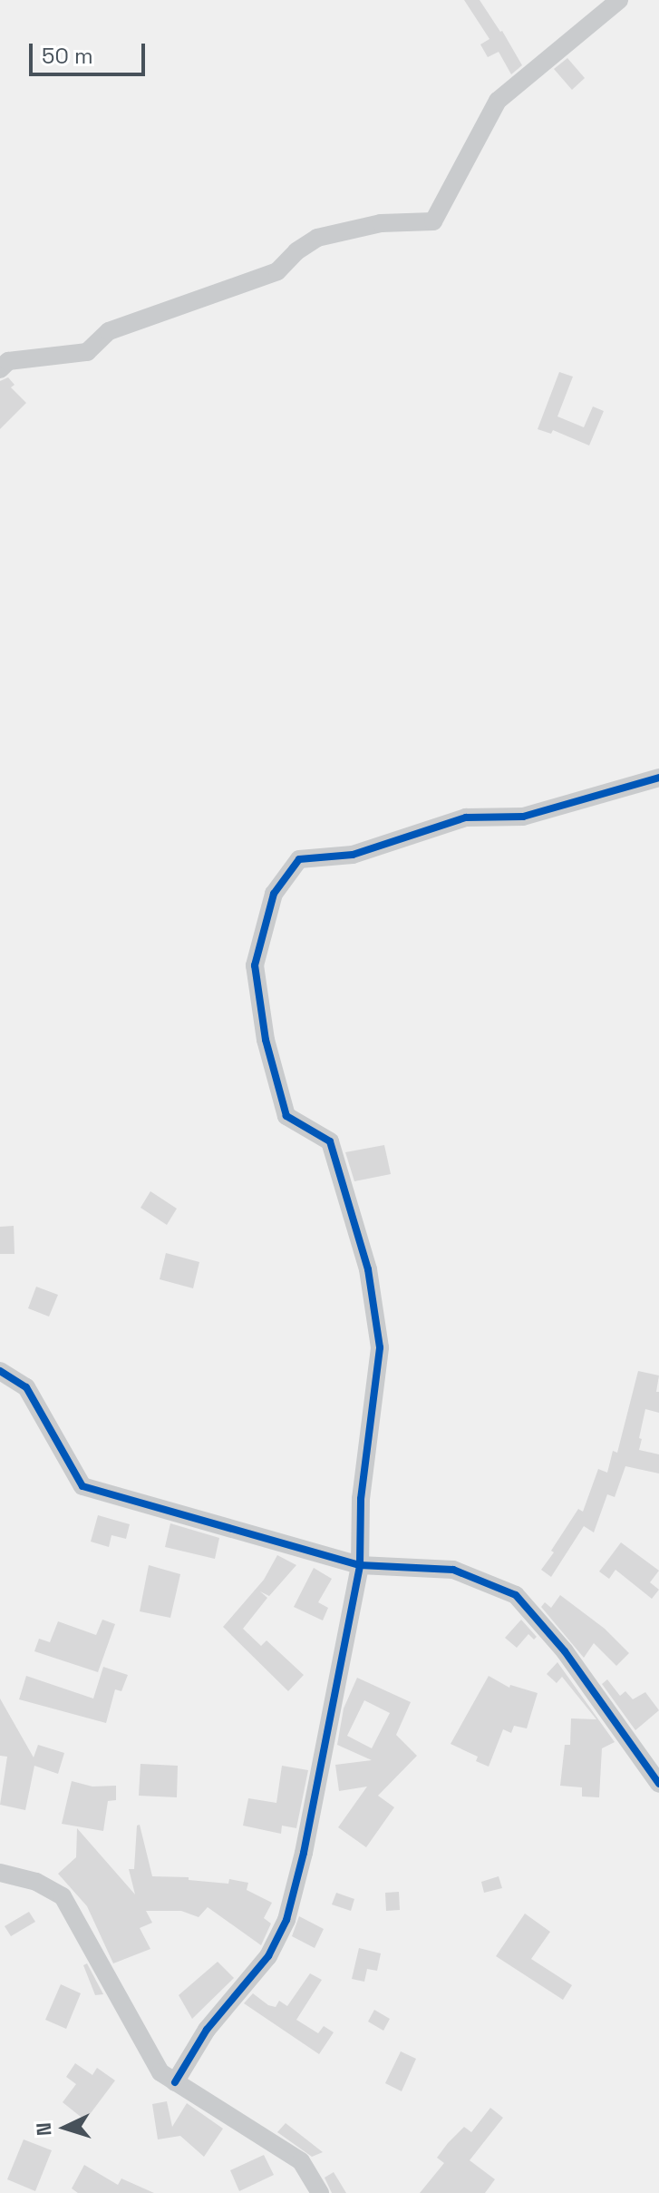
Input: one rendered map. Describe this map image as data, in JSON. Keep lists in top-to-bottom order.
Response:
{
  "scale_bar": "50 m",
  "north": "left"
}
